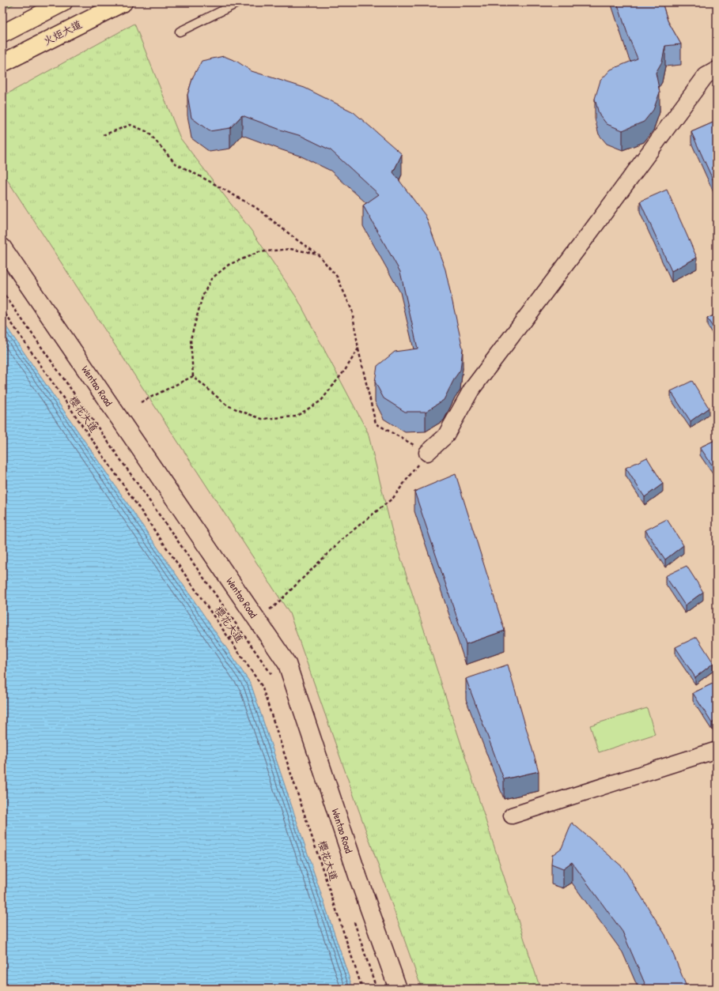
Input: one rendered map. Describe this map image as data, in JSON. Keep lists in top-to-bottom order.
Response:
{
  "streets": {
    "main road": ["火炬大道", "Wentao Road"],
    "path": ["樱花大道"]
  }
}
